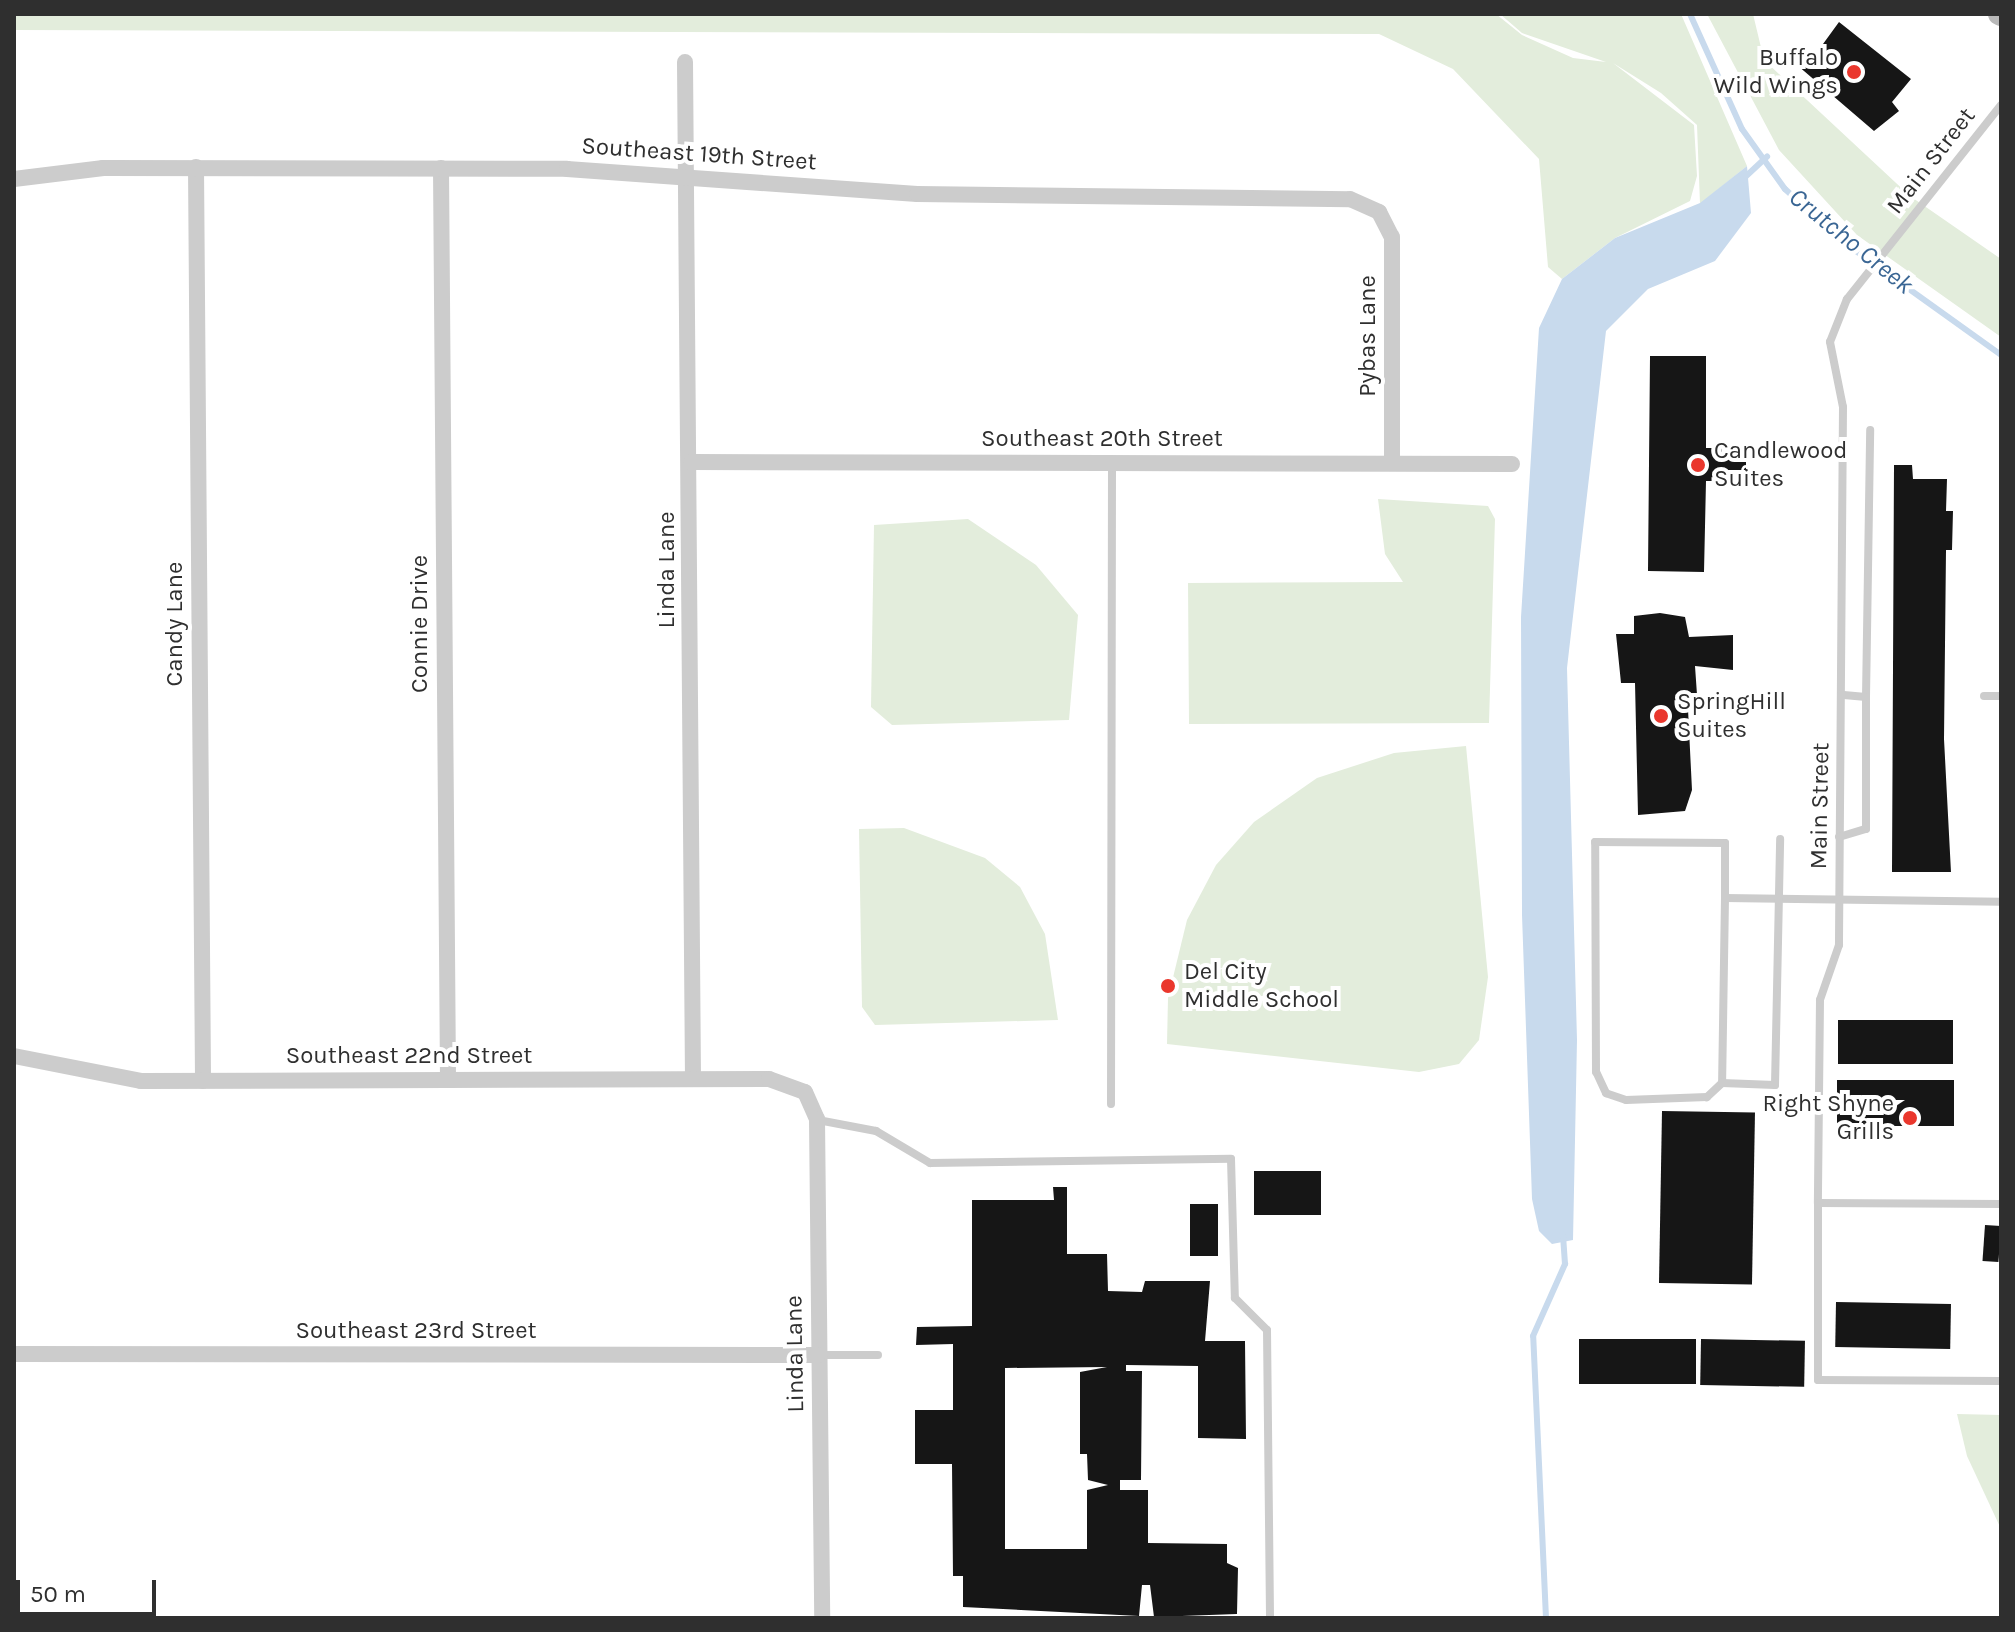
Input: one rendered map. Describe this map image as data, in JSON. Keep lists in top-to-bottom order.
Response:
{
  "streets": {
    "street": [
      "Southeast 19th Street",
      "Pybas Lane",
      "Southeast 20th Street",
      "Linda Lane",
      "Candy Lane",
      "Connie Drive",
      "Southeast 22nd Street",
      "Southeast 23rd Street"
    ],
    "lane": ["Main Street"]
  },
  "crossings": [
    ["Southeast 19th Street", "Pybas Lane"],
    ["Southeast 19th Street", "Linda Lane"],
    ["Southeast 19th Street", "Candy Lane"],
    ["Southeast 19th Street", "Connie Drive"],
    ["Pybas Lane", "Southeast 20th Street"],
    ["Southeast 20th Street", "Linda Lane"],
    ["Linda Lane", "Southeast 22nd Street"],
    ["Linda Lane", "Southeast 23rd Street"],
    ["Candy Lane", "Southeast 22nd Street"],
    ["Connie Drive", "Southeast 22nd Street"]
  ],
  "water": ["Crutcho Creek"],
  "places": [
    "Buffalo Wild Wings",
    "Candlewood Suites",
    "SpringHill Suites",
    "Del City Middle School",
    "Right Shyne Grills"
  ],
  "scale_bar": "50 m"
}
